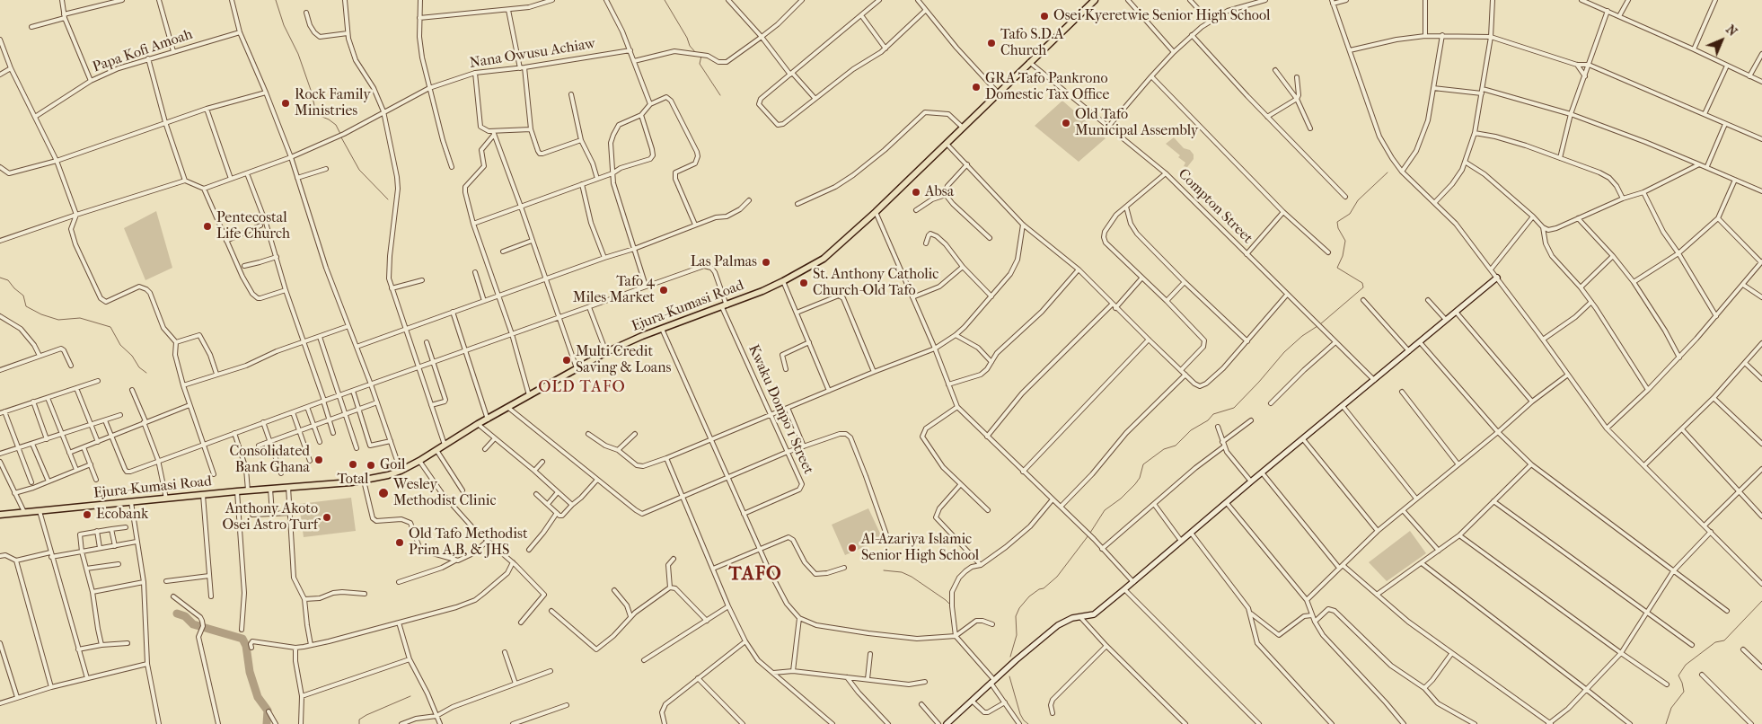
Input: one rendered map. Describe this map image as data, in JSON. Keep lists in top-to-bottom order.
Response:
{
  "streets": {
    "main road": ["Ejura-Kumasi Road"],
    "street": [
      "Papa Kofi Amoah",
      "Nana Owusu Achiaw",
      "Compton Street",
      "Kwaku Dompo 1 Street"
    ]
  },
  "crossings": [
    ["Compton Street", "Ejura-Kumasi Road"],
    ["Ejura-Kumasi Road", "Kwaku Dompo 1 Street"]
  ],
  "districts": ["OLD TAFO", "TAFO"],
  "places": [
    "Osei Kyeretwie Senior High School",
    "Tafo S.D.A Church",
    "GRA Tafo Pankrono Domestic Tax Office",
    "Rock Family Ministries",
    "Old Tafo Municipal Assembly",
    "Absa",
    "Pentecostal Life Church",
    "Las Palmas",
    "St. Anthony Catholic Church-Old Tafo",
    "Tafo 4 Miles Market",
    "Multi Credit Saving & Loans",
    "Consolidated Bank Ghana",
    "Total",
    "Goil",
    "Wesley Methodist Clinic",
    "Ecobank",
    "Anthony Akoto Osei Astro Turf",
    "Old Tafo Methodist Prim A,B, & JHS",
    "Al-Azariya Islamic Senior High School"
  ],
  "north": "top right"
}
